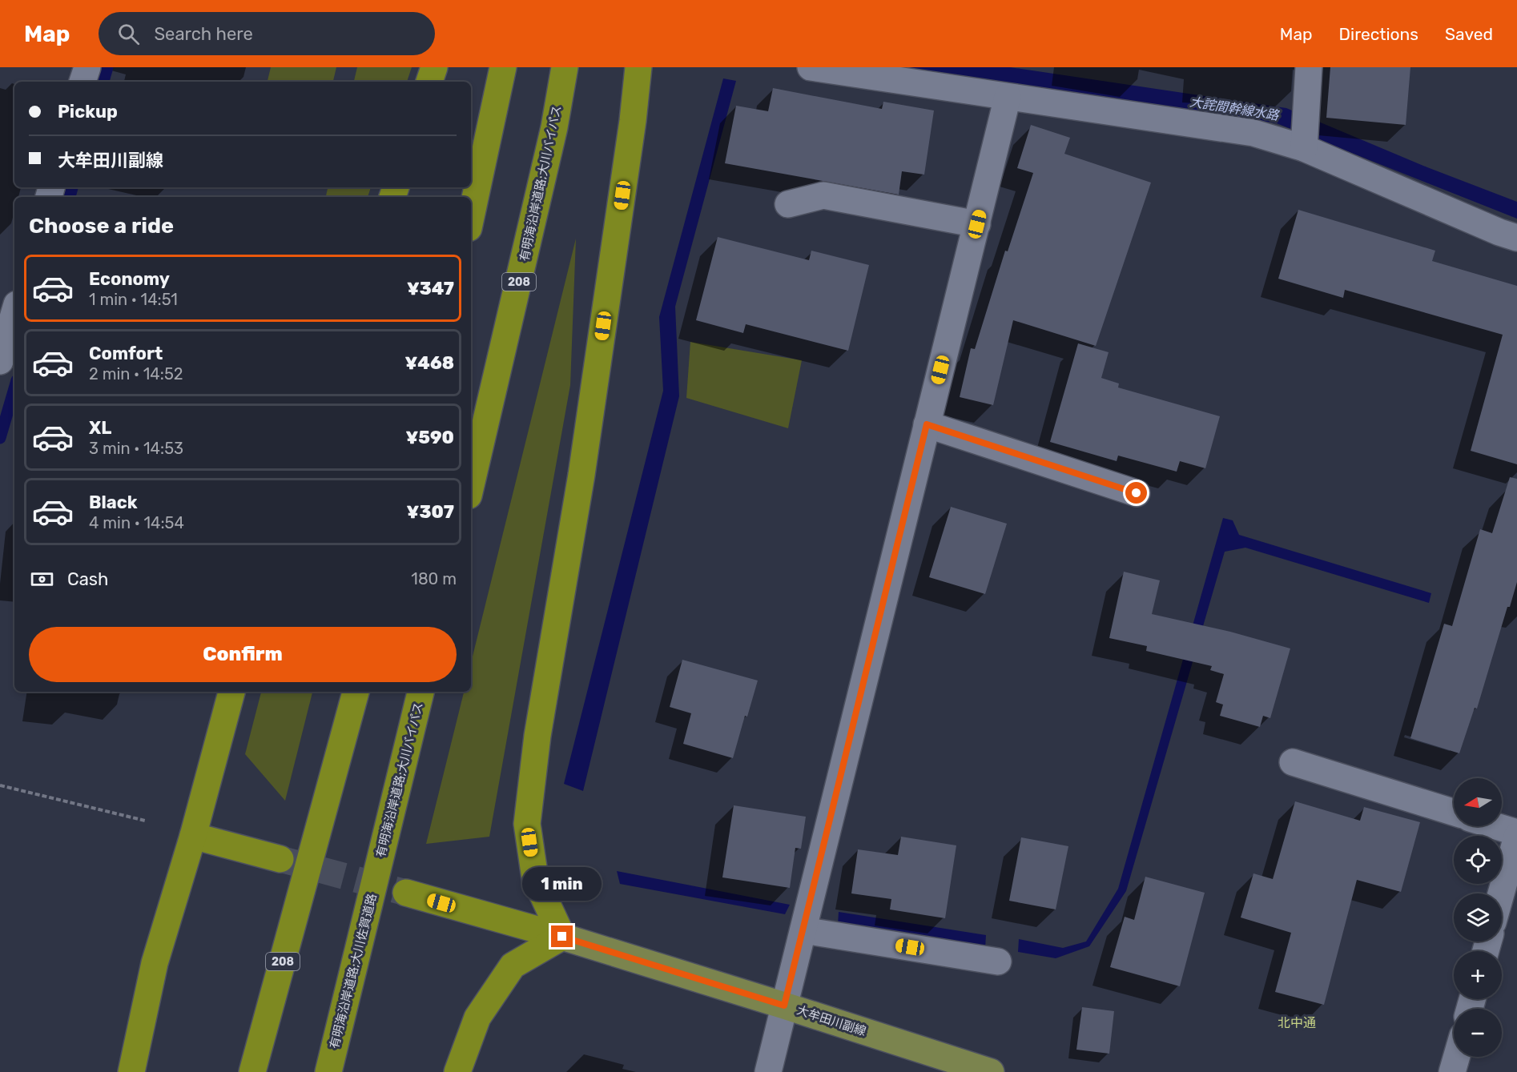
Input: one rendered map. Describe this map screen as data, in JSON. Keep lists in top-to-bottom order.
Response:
{
  "streets": {
    "highway": ["有明海沿岸道路;大川バイパス", "208", "有明海沿岸道路;大川佐賀道路"],
    "main road": ["大牟田川副線"]
  },
  "crossings": [
    ["有明海沿岸道路;大川バイパス", "有明海沿岸道路;大川佐賀道路"]
  ],
  "districts": ["北中通"],
  "water": ["大詫間幹線水路"],
  "north": "left",
  "page": {
    "header": "Map",
    "search": "Search here",
    "nav": ["Map", "Directions", "Saved"],
    "banner": ["Pickup", "大牟田川副線"],
    "heading": "Choose a ride",
    "list": [
      {
        "name": "Economy",
        "note": "1 min · 14:51",
        "value": "¥347"
      },
      {
        "name": "Comfort",
        "note": "2 min · 14:52",
        "value": "¥468"
      },
      {
        "name": "XL",
        "note": "3 min · 14:53",
        "value": "¥590"
      },
      {
        "name": "Black",
        "note": "4 min · 14:54",
        "value": "¥307"
      }
    ],
    "pay": ["Cash", "180 m"],
    "buttons": "Confirm",
    "map_buttons": ["+", "−"],
    "bubble": "1 min"
  }
}
